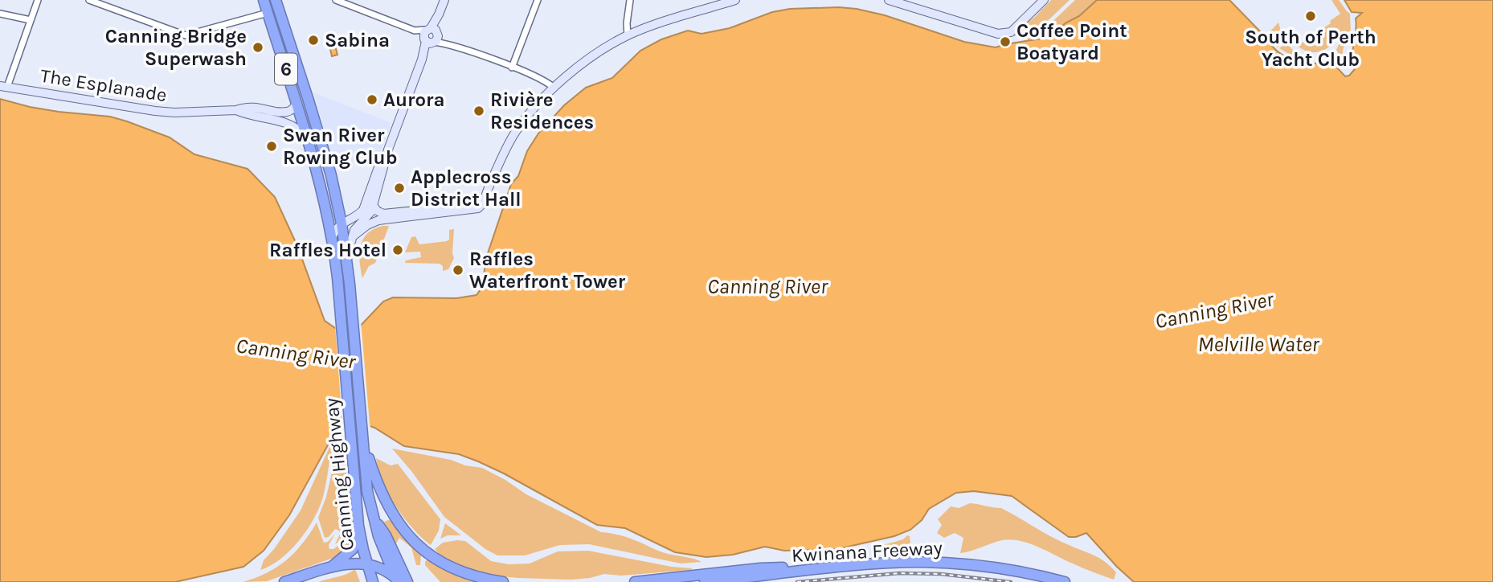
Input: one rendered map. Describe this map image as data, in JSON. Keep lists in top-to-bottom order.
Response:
{
  "streets": {
    "highway": ["6", "Canning Highway", "Kwinana Freeway"],
    "street": ["The Esplanade"]
  },
  "crossings": [
    ["The Esplanade", "Canning Highway"]
  ],
  "water": ["Canning River", "Melville Water"],
  "places": [
    "South of Perth Yacht Club",
    "Sabina",
    "Coffee Point Boatyard",
    "Canning Bridge Superwash",
    "Aurora",
    "Rivière Residences",
    "Swan River Rowing Club",
    "Applecross District Hall",
    "Raffles Hotel",
    "Raffles Waterfront Tower"
  ]
}
